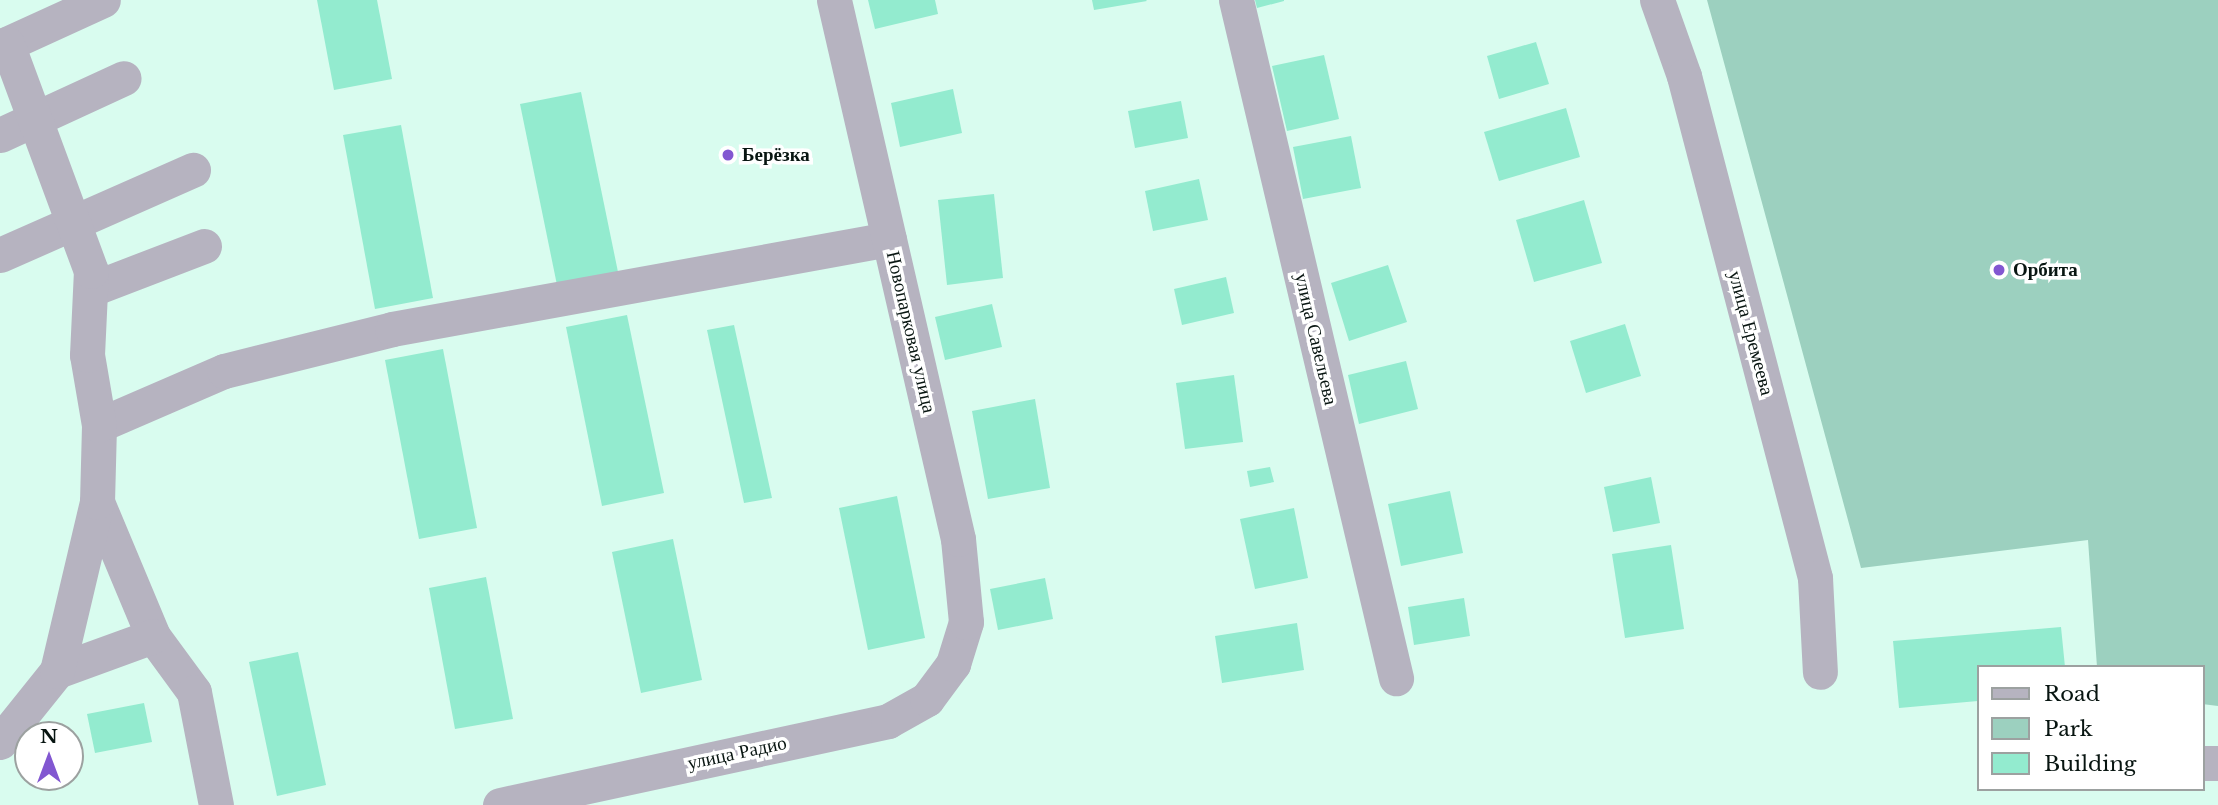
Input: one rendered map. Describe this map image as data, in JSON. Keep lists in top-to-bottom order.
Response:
{
  "streets": {
    "street": [
      "Новопарковая улица",
      "улица Еремеева",
      "улица Савельева",
      "улица Радио"
    ]
  },
  "crossings": [
    ["Новопарковая улица", "улица Радио"]
  ],
  "places": ["Берёзка", "Орбита"],
  "legend": ["Road", "Park", "Building"],
  "north": "top"
}
